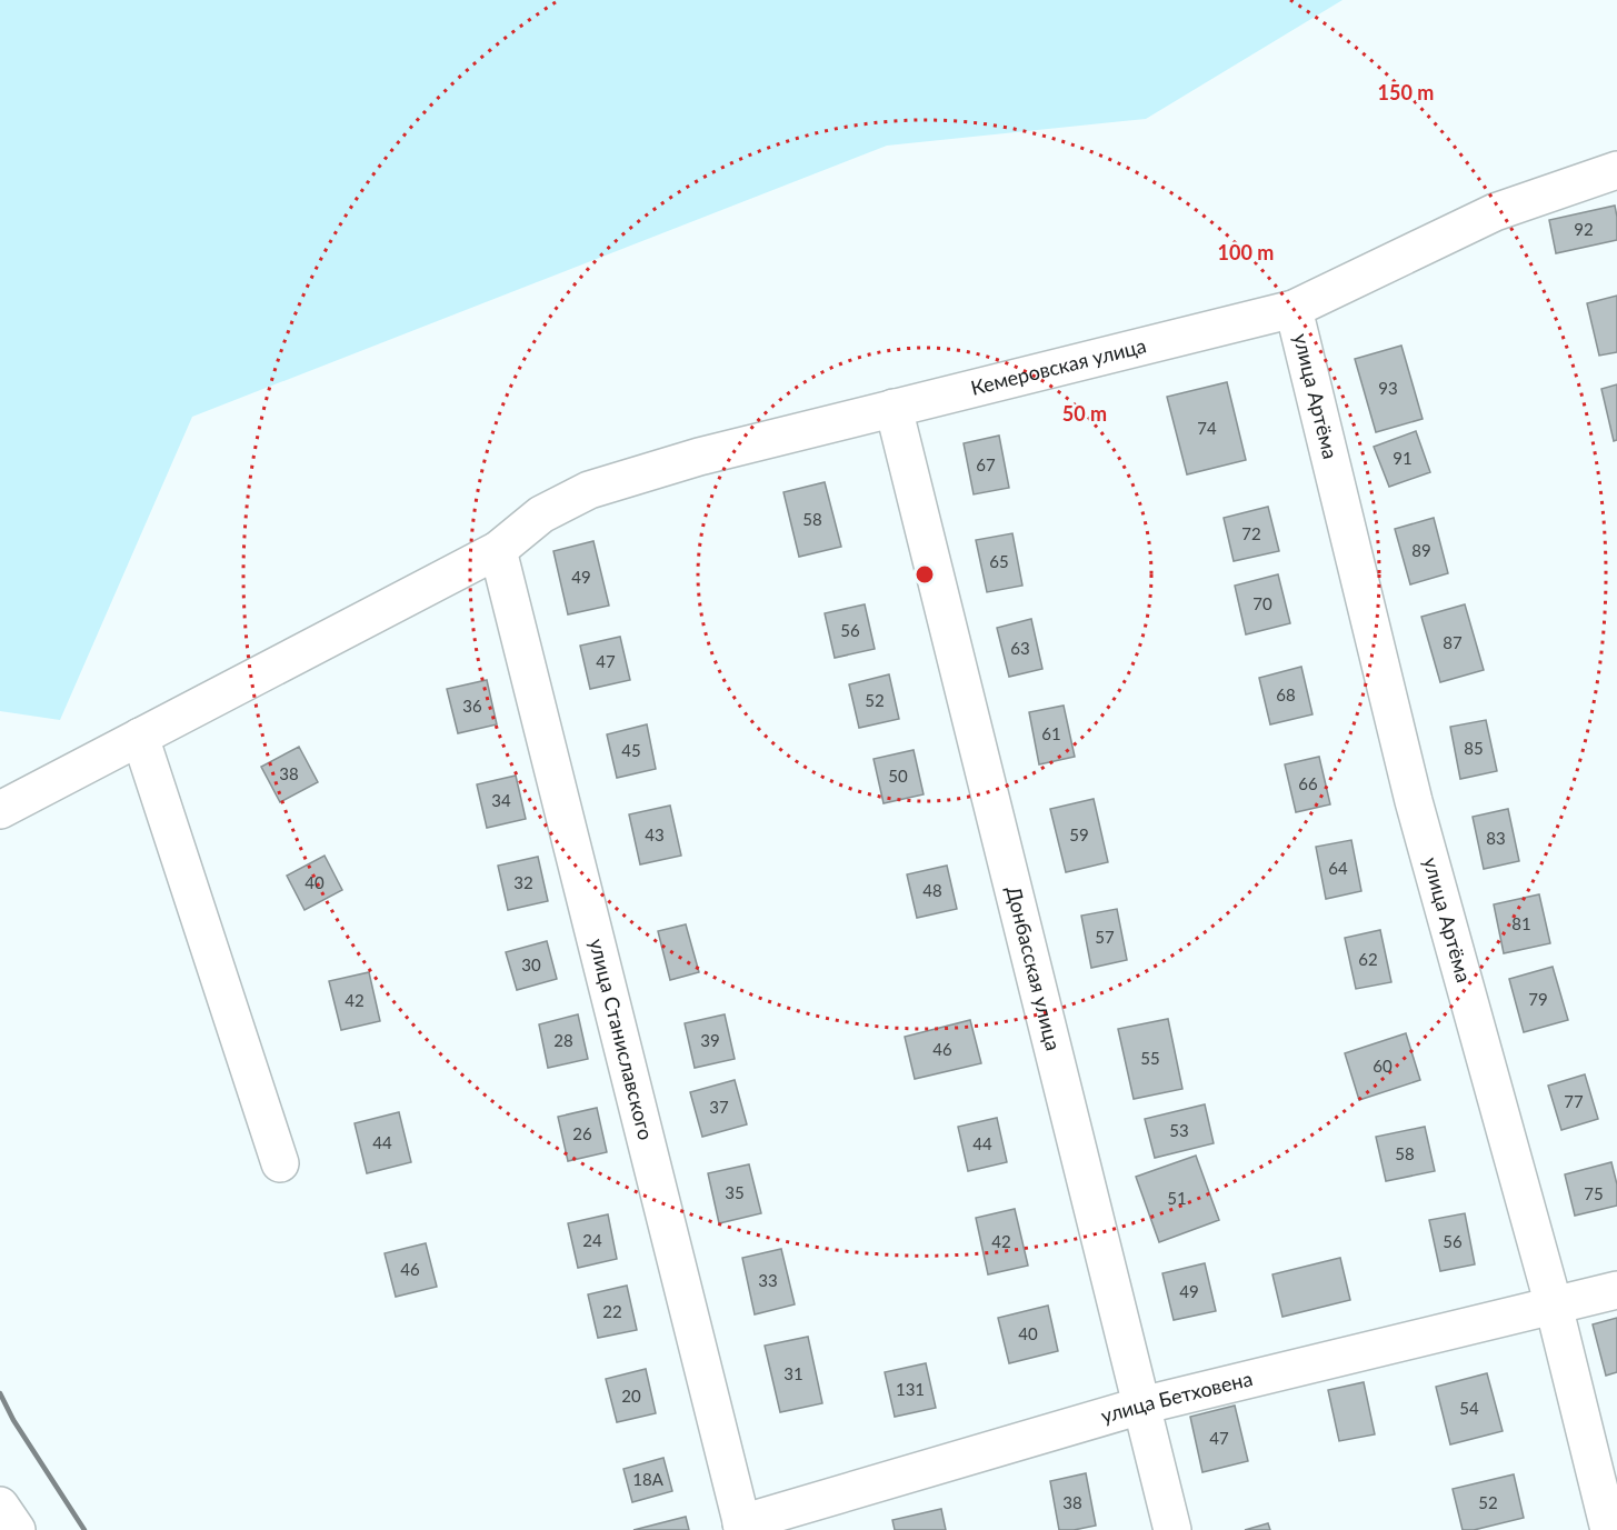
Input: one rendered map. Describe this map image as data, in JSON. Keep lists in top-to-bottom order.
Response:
{
  "streets": {
    "street": [
      "Кемеровская улица",
      "улица Артёма",
      "Донбасская улица",
      "улица Станиславского",
      "улица Бетховена"
    ]
  },
  "crossings": [
    ["Кемеровская улица", "улица Артёма"],
    ["Кемеровская улица", "Донбасская улица"],
    ["Кемеровская улица", "улица Станиславского"],
    ["улица Артёма", "улица Бетховена"],
    ["Донбасская улица", "улица Бетховена"],
    ["улица Станиславского", "улица Бетховена"]
  ],
  "house_numbers": [
    "92",
    "93",
    "74",
    "91",
    "67",
    "58",
    "72",
    "89",
    "65",
    "49",
    "70",
    "56",
    "87",
    "63",
    "47",
    "68",
    "52",
    "36",
    "61",
    "85",
    "45",
    "38",
    "50",
    "66",
    "34",
    "43",
    "59",
    "83",
    "64",
    "40",
    "32",
    "48",
    "81",
    "57",
    "62",
    "30",
    "79",
    "42",
    "28",
    "39",
    "46",
    "55",
    "60",
    "77",
    "37",
    "53",
    "26",
    "44",
    "44",
    "58",
    "35",
    "75",
    "51",
    "24",
    "42",
    "56",
    "46",
    "33",
    "49",
    "22",
    "40",
    "31",
    "131",
    "20",
    "54",
    "47",
    "18А",
    "38",
    "52"
  ],
  "rings": ["150 m", "100 m", "50 m"]
}
